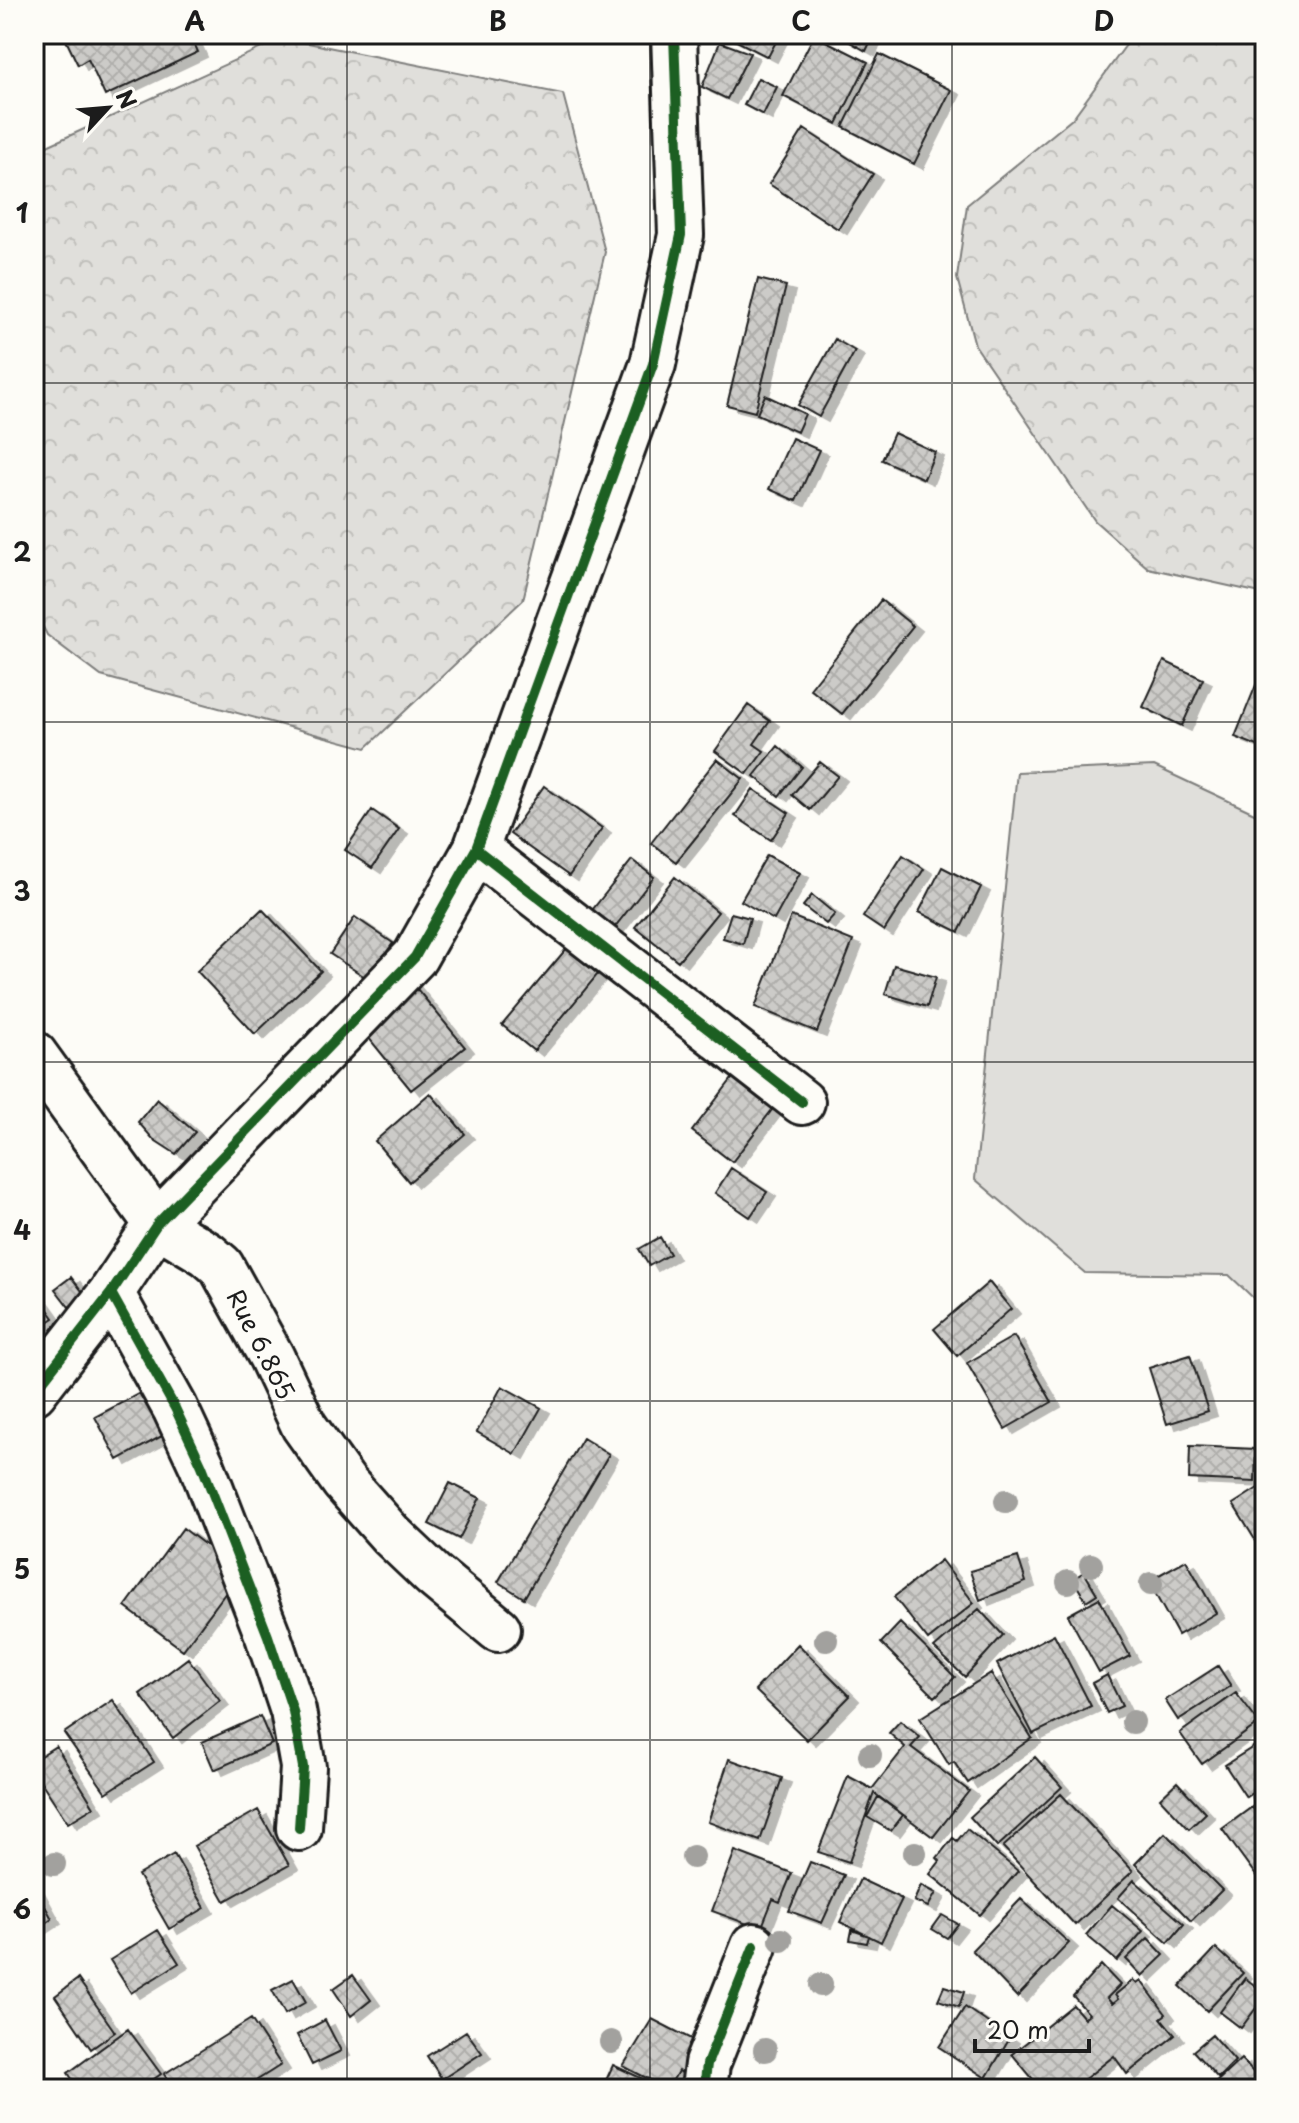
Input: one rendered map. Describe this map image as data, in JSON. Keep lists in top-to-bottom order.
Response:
{
  "streets": {
    "street": ["Rue 6.865"]
  },
  "scale_bar": "20 m",
  "north": "top right",
  "grid": {
    "columns": [
      "A",
      "B",
      "C",
      "D"
    ],
    "rows": [
      "1",
      "2",
      "3",
      "4",
      "5",
      "6"
    ]
  }
}
